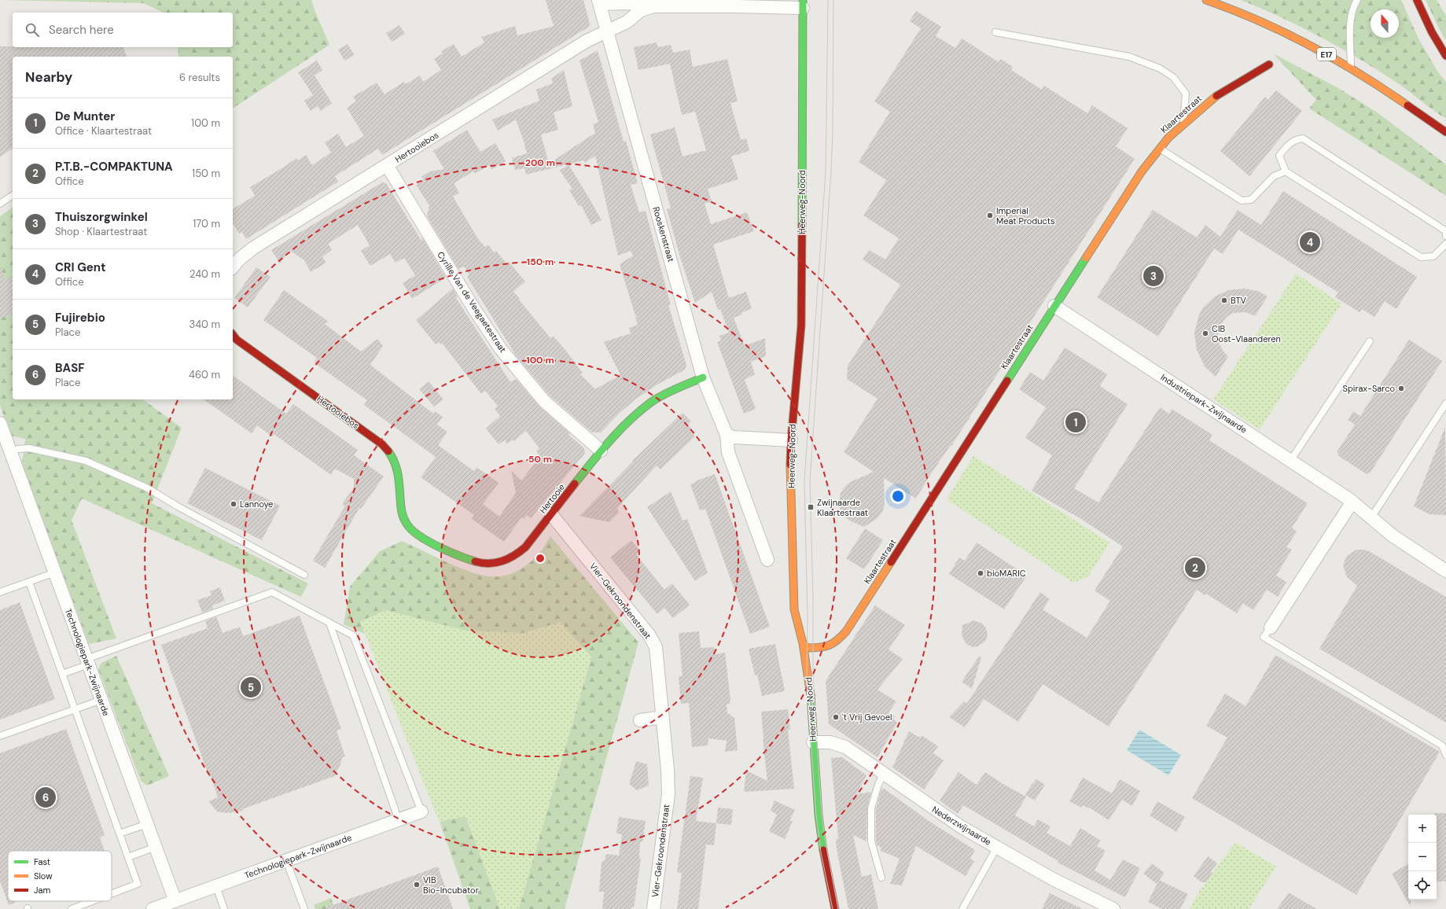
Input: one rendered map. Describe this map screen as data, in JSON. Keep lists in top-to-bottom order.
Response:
{
  "streets": {
    "main road": [
      "E17",
      "Klaartestraat",
      "Hertooiebos",
      "Heerweg-Noord",
      "Hertooie"
    ],
    "street": [
      "Rooskenstraat",
      "Cyrille Van de Veegaetestraat",
      "Industriepark-Zwijnaarde",
      "Vier-Gekroondenstraat",
      "Technologiepark-Zwijnaarde",
      "Nederzwijnaarde"
    ]
  },
  "crossings": [
    ["Klaartestraat", "Heerweg-Noord"],
    ["Klaartestraat", "Industriepark-Zwijnaarde"],
    ["Hertooiebos", "Rooskenstraat"],
    ["Hertooiebos", "Cyrille Van de Veegaetestraat"],
    ["Hertooiebos", "Hertooie"],
    ["Heerweg-Noord", "Rooskenstraat"],
    ["Heerweg-Noord", "Nederzwijnaarde"],
    ["Rooskenstraat", "Hertooie"],
    ["Cyrille Van de Veegaetestraat", "Hertooie"],
    ["Hertooie", "Vier-Gekroondenstraat"]
  ],
  "places": {
    "other": [
      "Imperial Meat Products",
      "BTV",
      "CIB Oost-Vlaanderen",
      "Spirax-Sarco",
      "Lannoye",
      "bioMARIC",
      "'t Vrij Gevoel",
      "VIB Bio-Incubator"
    ],
    "transit": ["Zwijnaarde Klaartestraat"]
  },
  "legend": ["Fast", "Slow", "Jam"],
  "north": "top",
  "page": {
    "search": "Search here",
    "heading": ["Nearby", "6 results"],
    "list": [
      {
        "mark": "1",
        "name": "De Munter",
        "note": "Office · Klaartestraat",
        "value": "100 m"
      },
      {
        "mark": "2",
        "name": "P.T.B.-COMPAKTUNA",
        "note": "Office",
        "value": "150 m"
      },
      {
        "mark": "3",
        "name": "Thuiszorgwinkel",
        "note": "Shop · Klaartestraat",
        "value": "170 m"
      },
      {
        "mark": "4",
        "name": "CRI Gent",
        "note": "Office",
        "value": "240 m"
      },
      {
        "mark": "5",
        "name": "Fujirebio",
        "note": "Place",
        "value": "340 m"
      },
      {
        "mark": "6",
        "name": "BASF",
        "note": "Place",
        "value": "460 m"
      }
    ],
    "pins": [
      "4",
      "3",
      "1",
      "2",
      "5",
      "6"
    ],
    "map_buttons": ["+", "−"]
  },
  "rings": [
    "200 m",
    "150 m",
    "100 m",
    "50 m"
  ]
}
